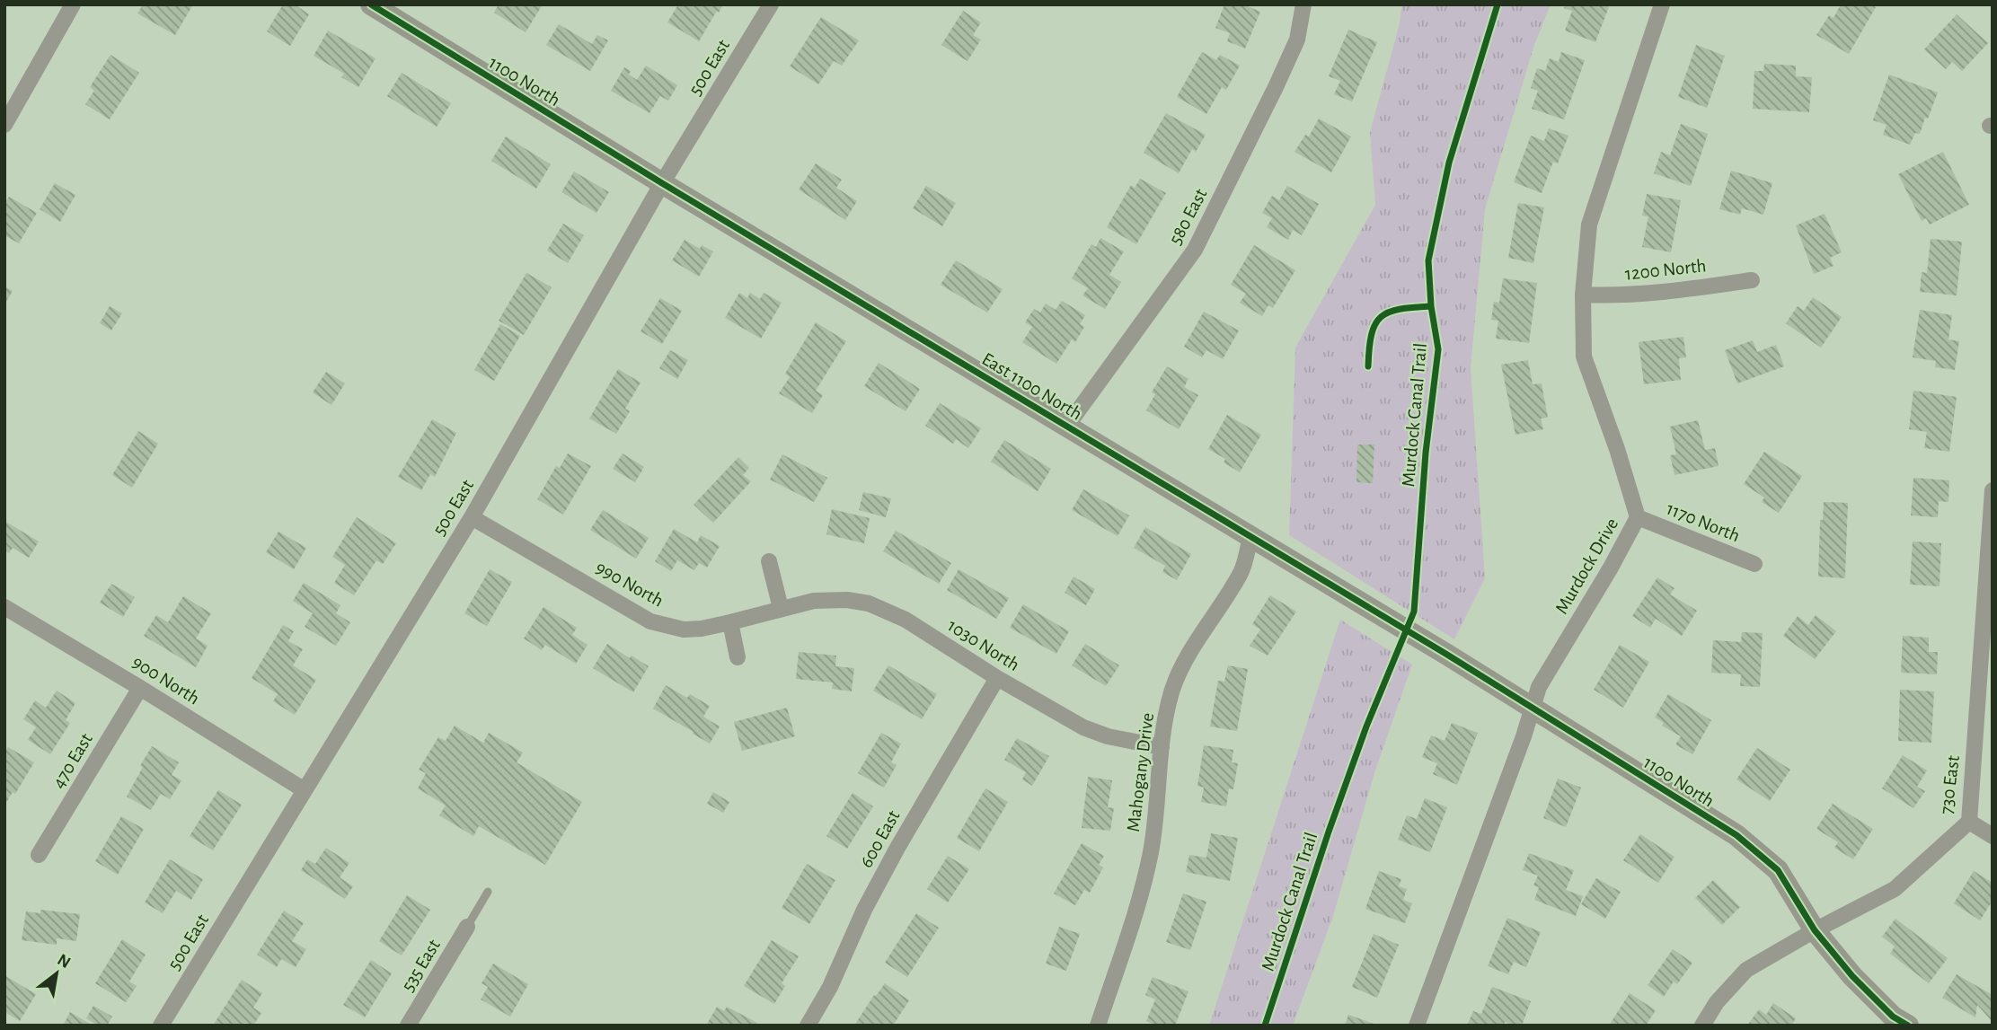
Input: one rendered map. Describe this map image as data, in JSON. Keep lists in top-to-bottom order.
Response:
{
  "streets": {
    "street": [
      "500 East",
      "1100 North",
      "580 East",
      "1200 North",
      "East 1100 North",
      "1170 North",
      "Murdock Drive",
      "990 North",
      "1030 North",
      "900 North",
      "470 East",
      "Mahogany Drive",
      "730 East",
      "600 East",
      "535 East"
    ],
    "cycle path": ["Murdock Canal Trail"]
  },
  "crossings": [
    ["500 East", "1100 North"],
    ["500 East", "East 1100 North"],
    ["500 East", "990 North"],
    ["500 East", "900 North"],
    ["1100 North", "East 1100 North"],
    ["1100 North", "Murdock Drive"],
    ["1100 North", "730 East"],
    ["580 East", "East 1100 North"],
    ["1200 North", "Murdock Drive"],
    ["East 1100 North", "Mahogany Drive"],
    ["1170 North", "Murdock Drive"],
    ["990 North", "1030 North"],
    ["1030 North", "Mahogany Drive"],
    ["1030 North", "600 East"],
    ["900 North", "470 East"]
  ],
  "north": "top right"
}
